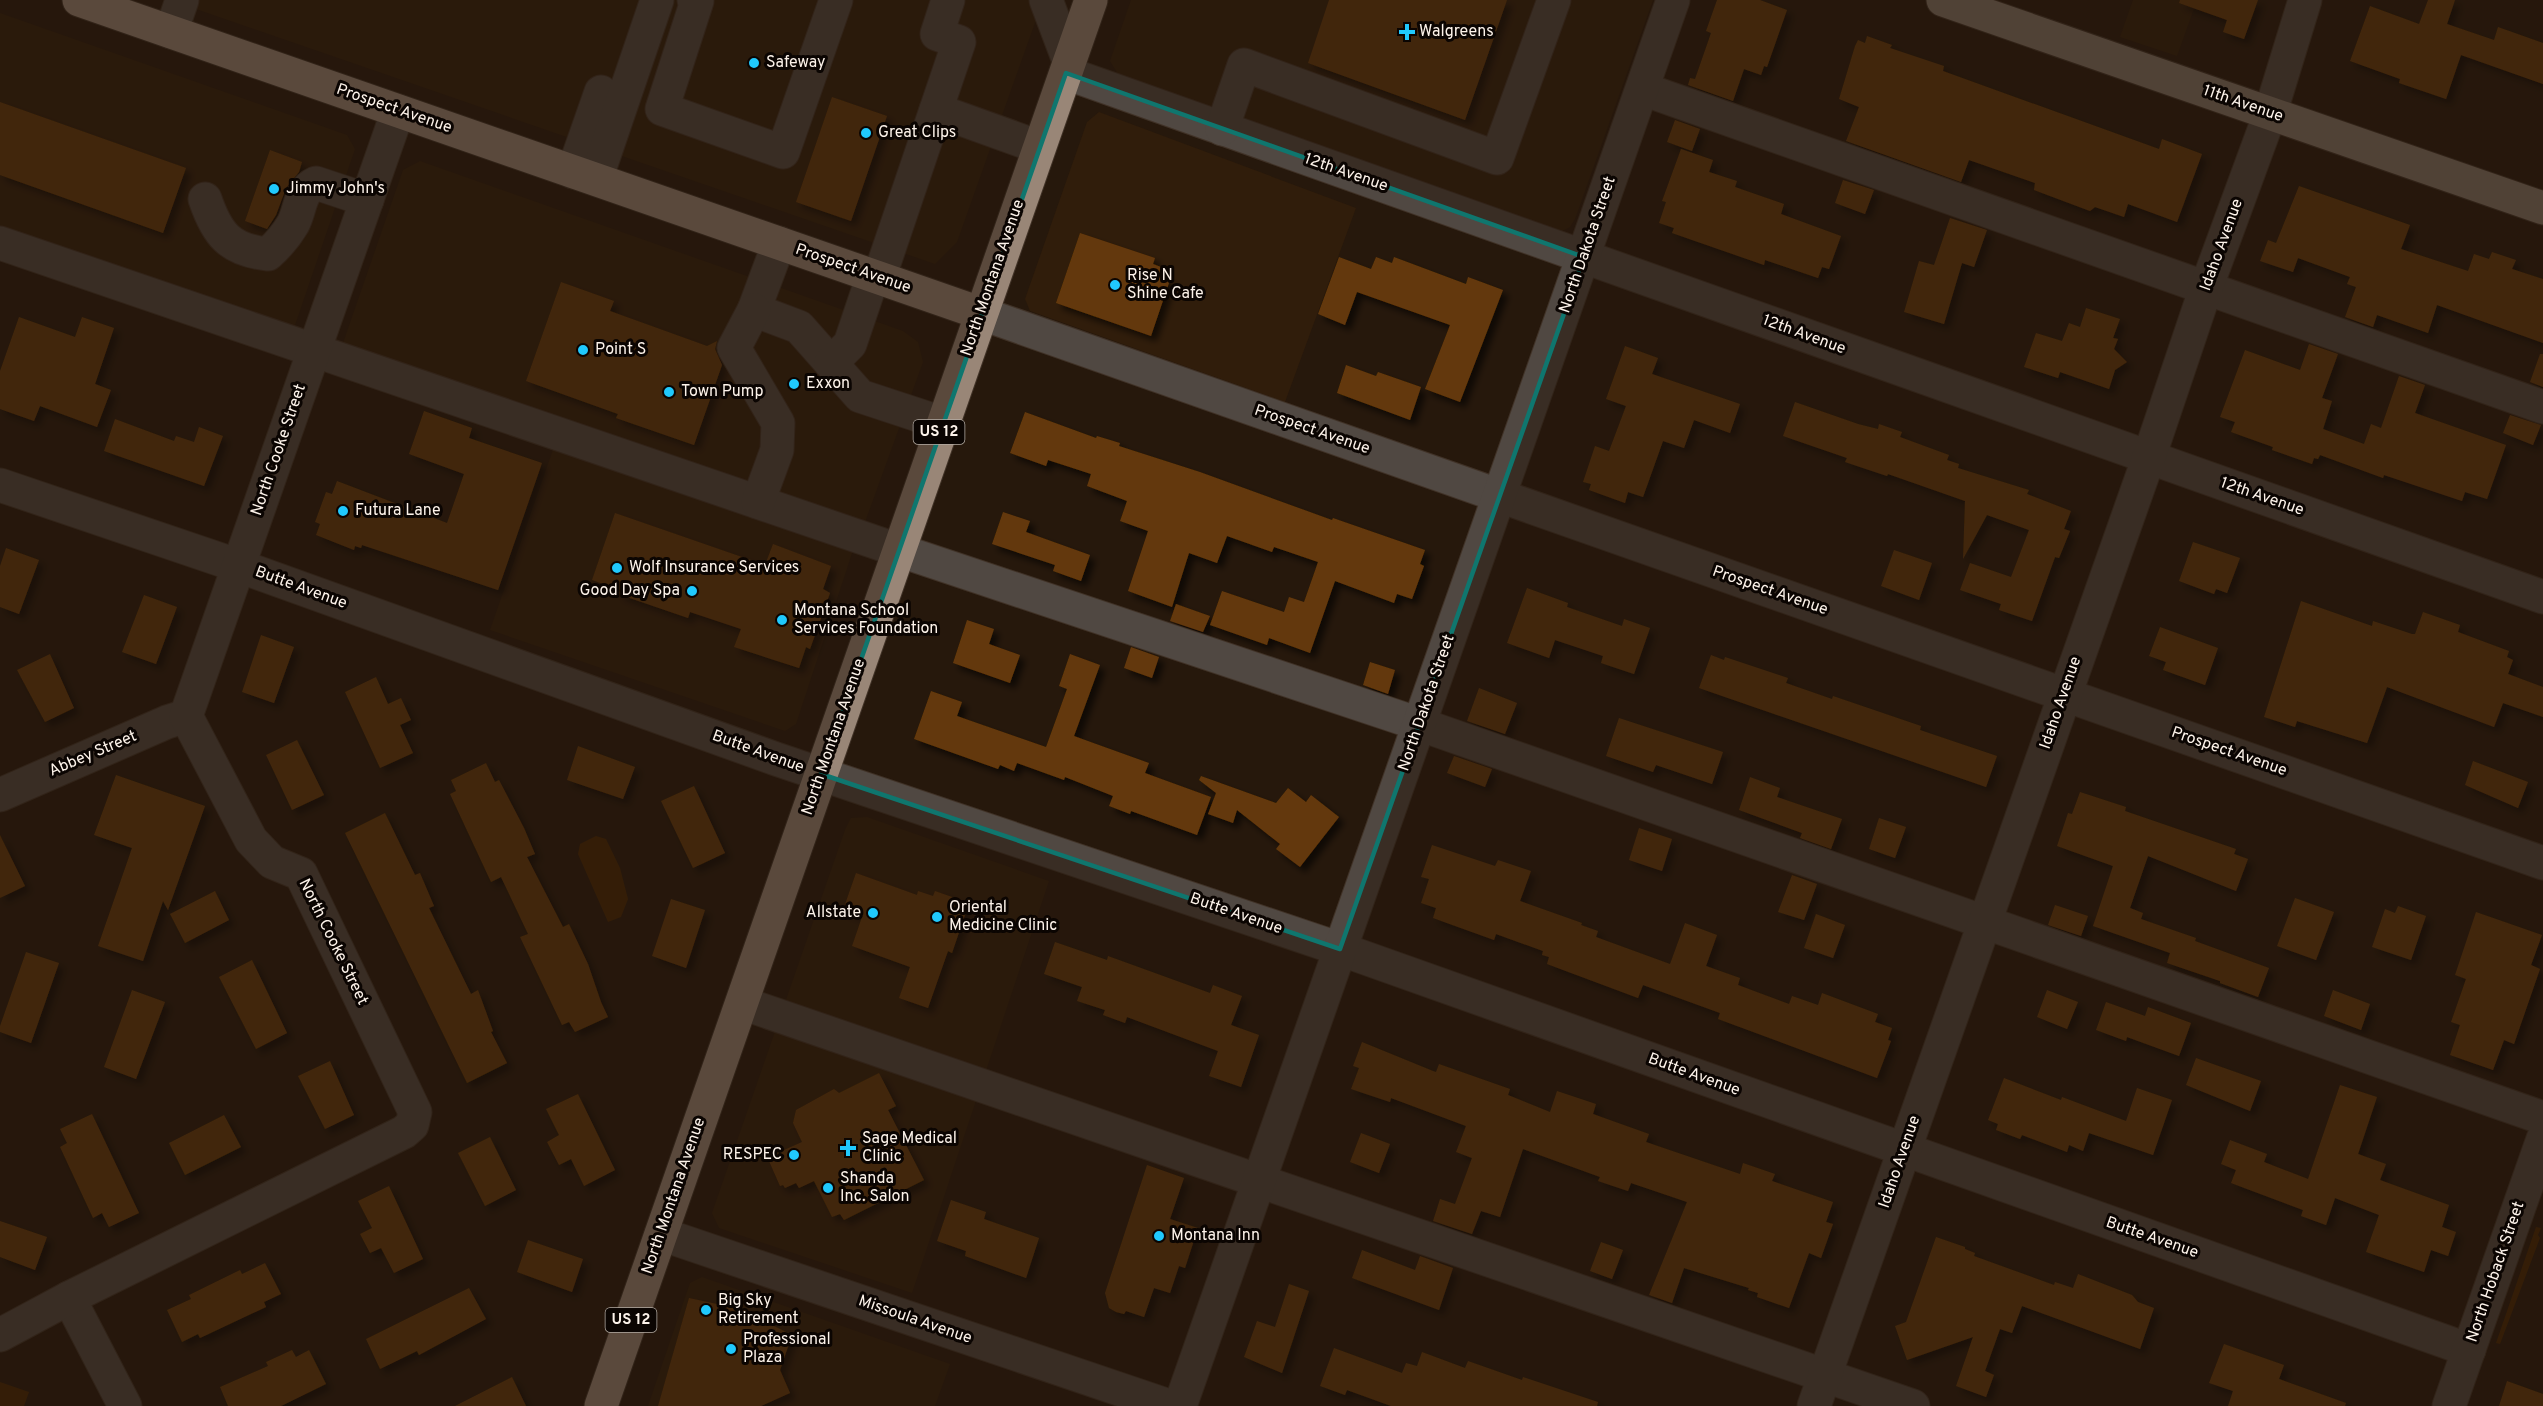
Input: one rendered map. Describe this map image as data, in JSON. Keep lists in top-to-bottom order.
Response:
{
  "streets": {
    "highway": ["Prospect Avenue", "North Montana Avenue", "US 12"],
    "main road": ["11th Avenue"],
    "street": [
      "12th Avenue",
      "North Dakota Street",
      "Idaho Avenue",
      "North Cooke Street",
      "Butte Avenue",
      "Abbey Street",
      "North Hoback Street",
      "Missoula Avenue"
    ]
  },
  "crossings": [
    ["11th Avenue", "Idaho Avenue"],
    ["Prospect Avenue", "North Dakota Street"],
    ["Prospect Avenue", "Idaho Avenue"],
    ["Prospect Avenue", "North Montana Avenue"],
    ["Prospect Avenue", "North Cooke Street"],
    ["12th Avenue", "North Dakota Street"],
    ["12th Avenue", "Idaho Avenue"],
    ["12th Avenue", "North Montana Avenue"],
    ["North Dakota Street", "Butte Avenue"],
    ["Idaho Avenue", "Butte Avenue"],
    ["North Montana Avenue", "Butte Avenue"],
    ["North Montana Avenue", "Missoula Avenue"],
    ["North Cooke Street", "Butte Avenue"],
    ["North Cooke Street", "Abbey Street"],
    ["Butte Avenue", "North Hoback Street"]
  ],
  "places": {
    "health": ["Walgreens", "Sage Medical Clinic"],
    "other": [
      "Safeway",
      "Great Clips",
      "Jimmy John's",
      "Rise N Shine Cafe",
      "Point S",
      "Exxon",
      "Town Pump",
      "Futura Lane",
      "Wolf Insurance Services",
      "Good Day Spa",
      "Montana School Services Foundation",
      "Allstate",
      "Oriental Medicine Clinic",
      "RESPEC",
      "Shanda Inc. Salon",
      "Montana Inn",
      "Big Sky Retirement",
      "Professional Plaza"
    ]
  }
}
